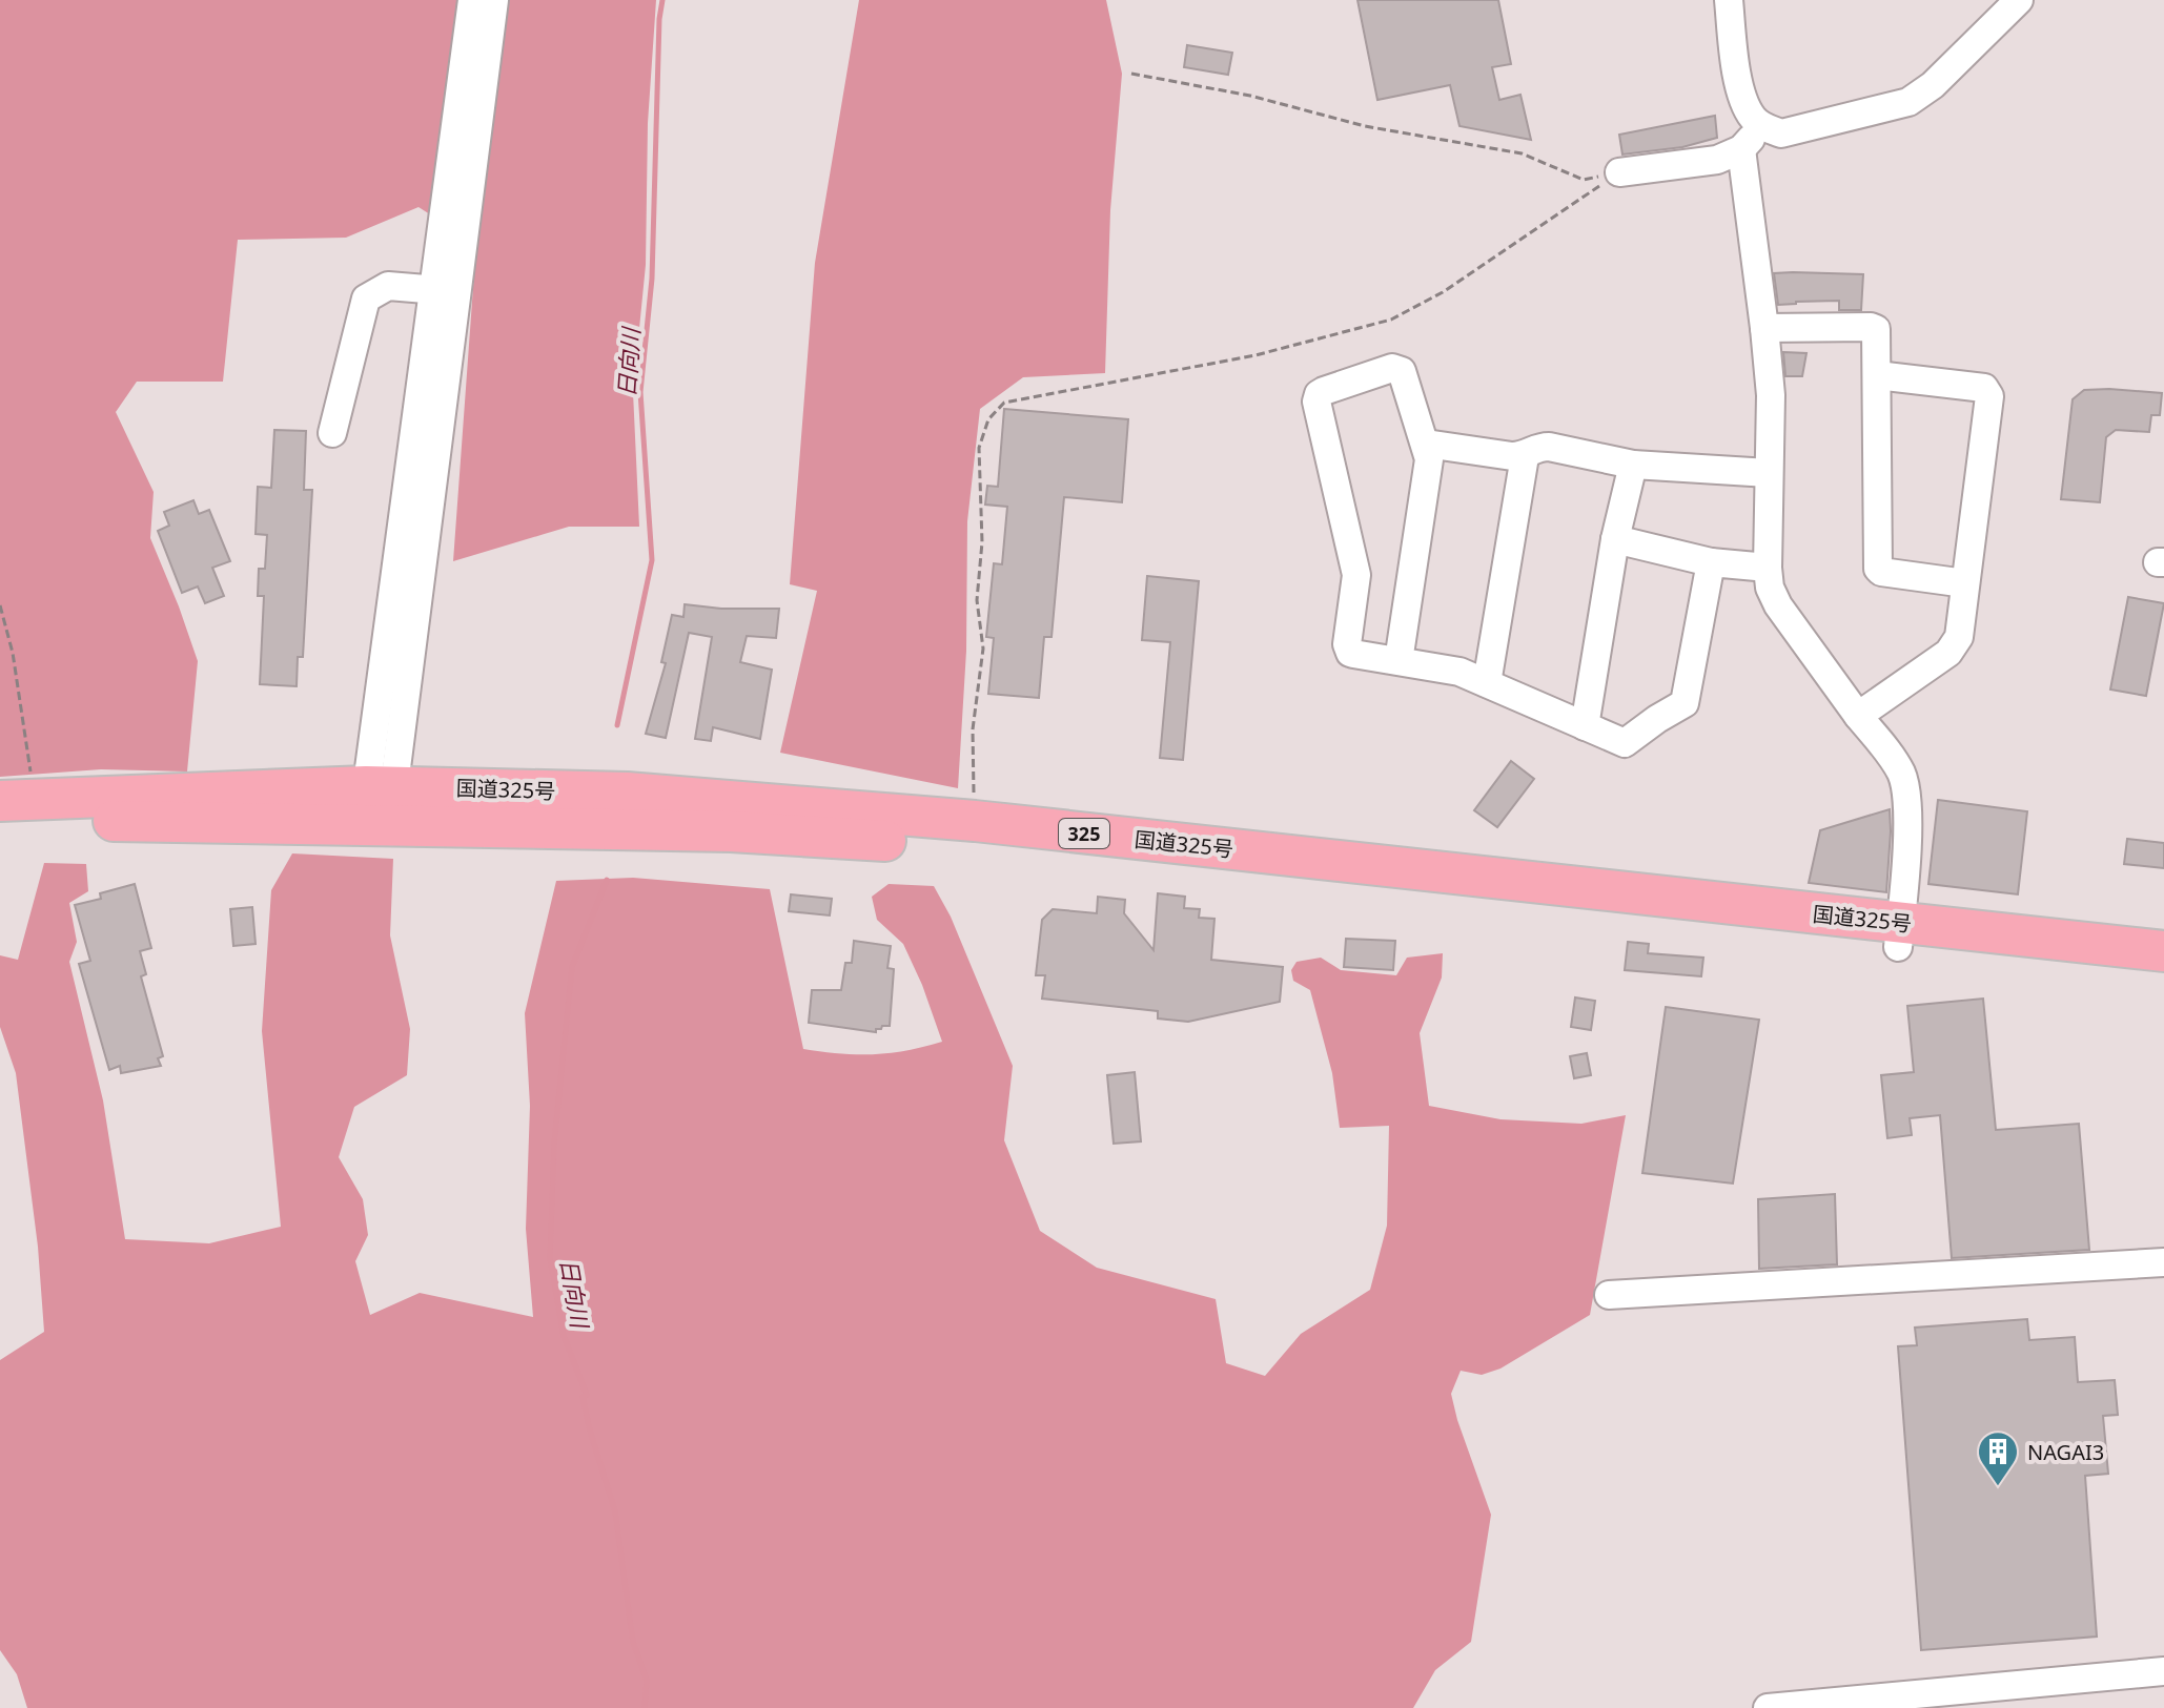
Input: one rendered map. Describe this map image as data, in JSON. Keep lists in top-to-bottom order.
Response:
{
  "streets": {
    "highway": ["国道325号", "325"]
  },
  "water": ["日向川"],
  "places": {
    "building": ["NAGAI3"]
  }
}
